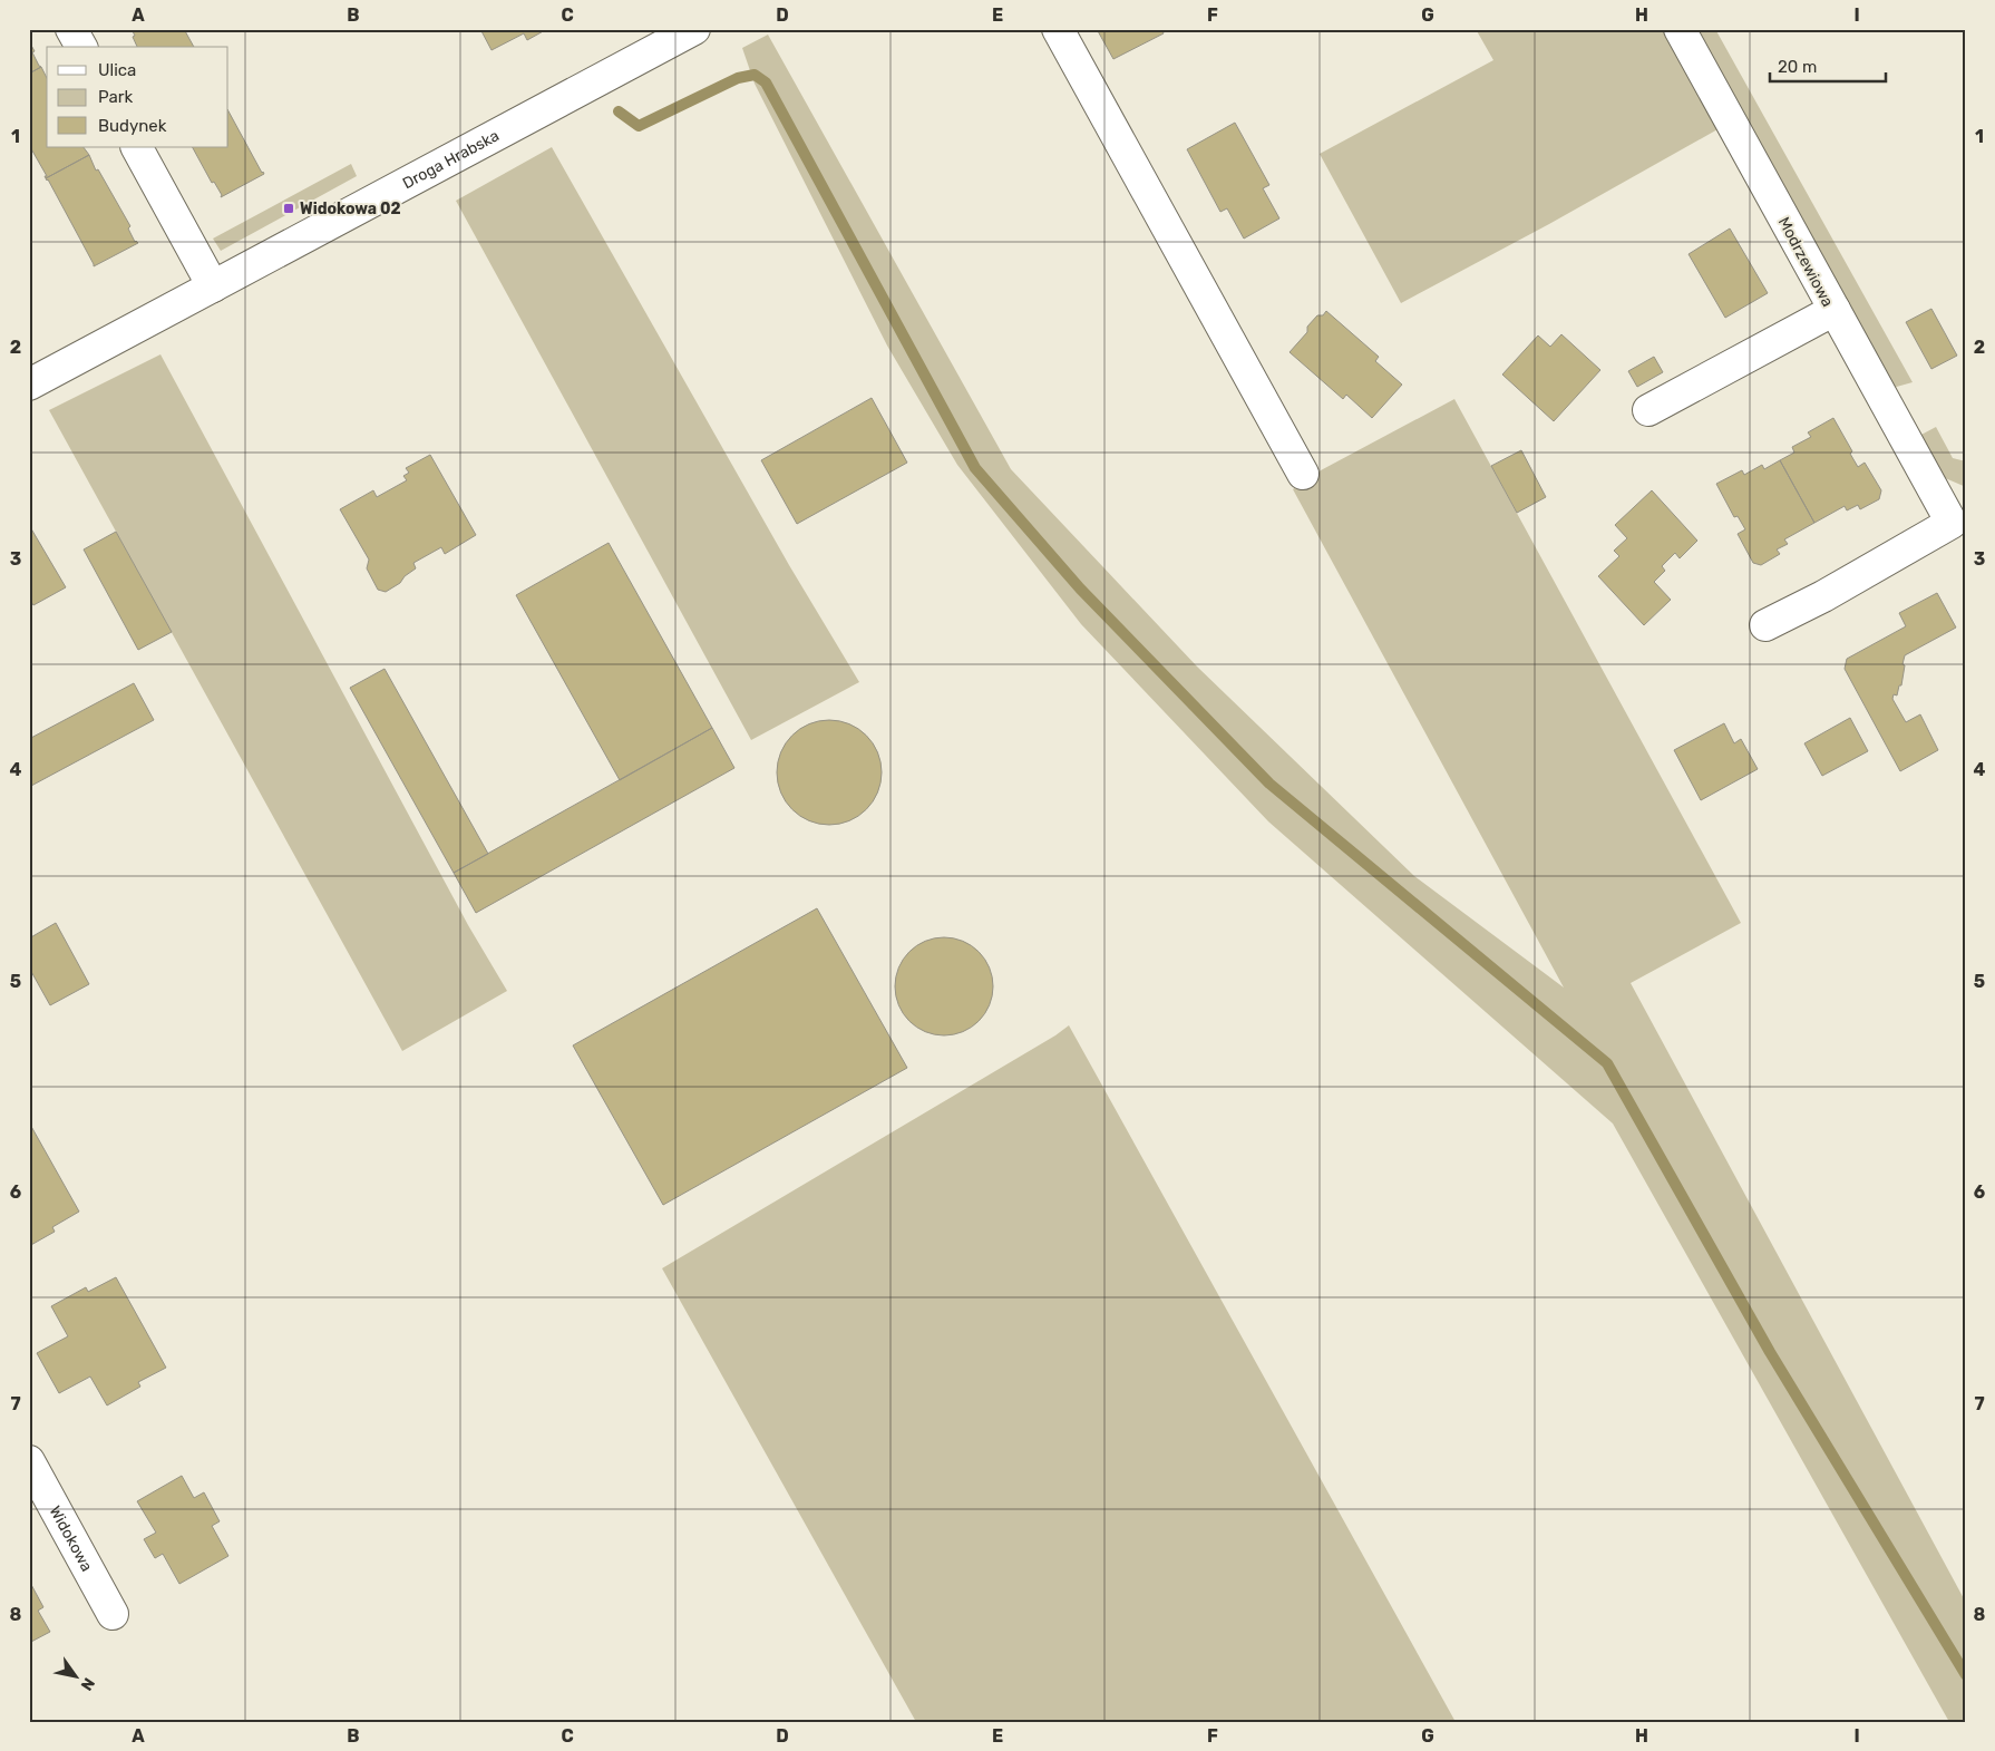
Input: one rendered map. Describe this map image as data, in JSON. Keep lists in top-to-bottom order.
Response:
{
  "streets": {
    "street": ["Droga Hrabska", "Modrzewiowa", "Widokowa"]
  },
  "places": {
    "transit": ["Widokowa 02"]
  },
  "legend": ["Ulica", "Park", "Budynek"],
  "scale_bar": "20 m",
  "north": "bottom right",
  "grid": {
    "columns": [
      "A",
      "B",
      "C",
      "D",
      "E",
      "F",
      "G",
      "H",
      "I"
    ],
    "rows": [
      "1",
      "2",
      "3",
      "4",
      "5",
      "6",
      "7",
      "8"
    ]
  }
}
